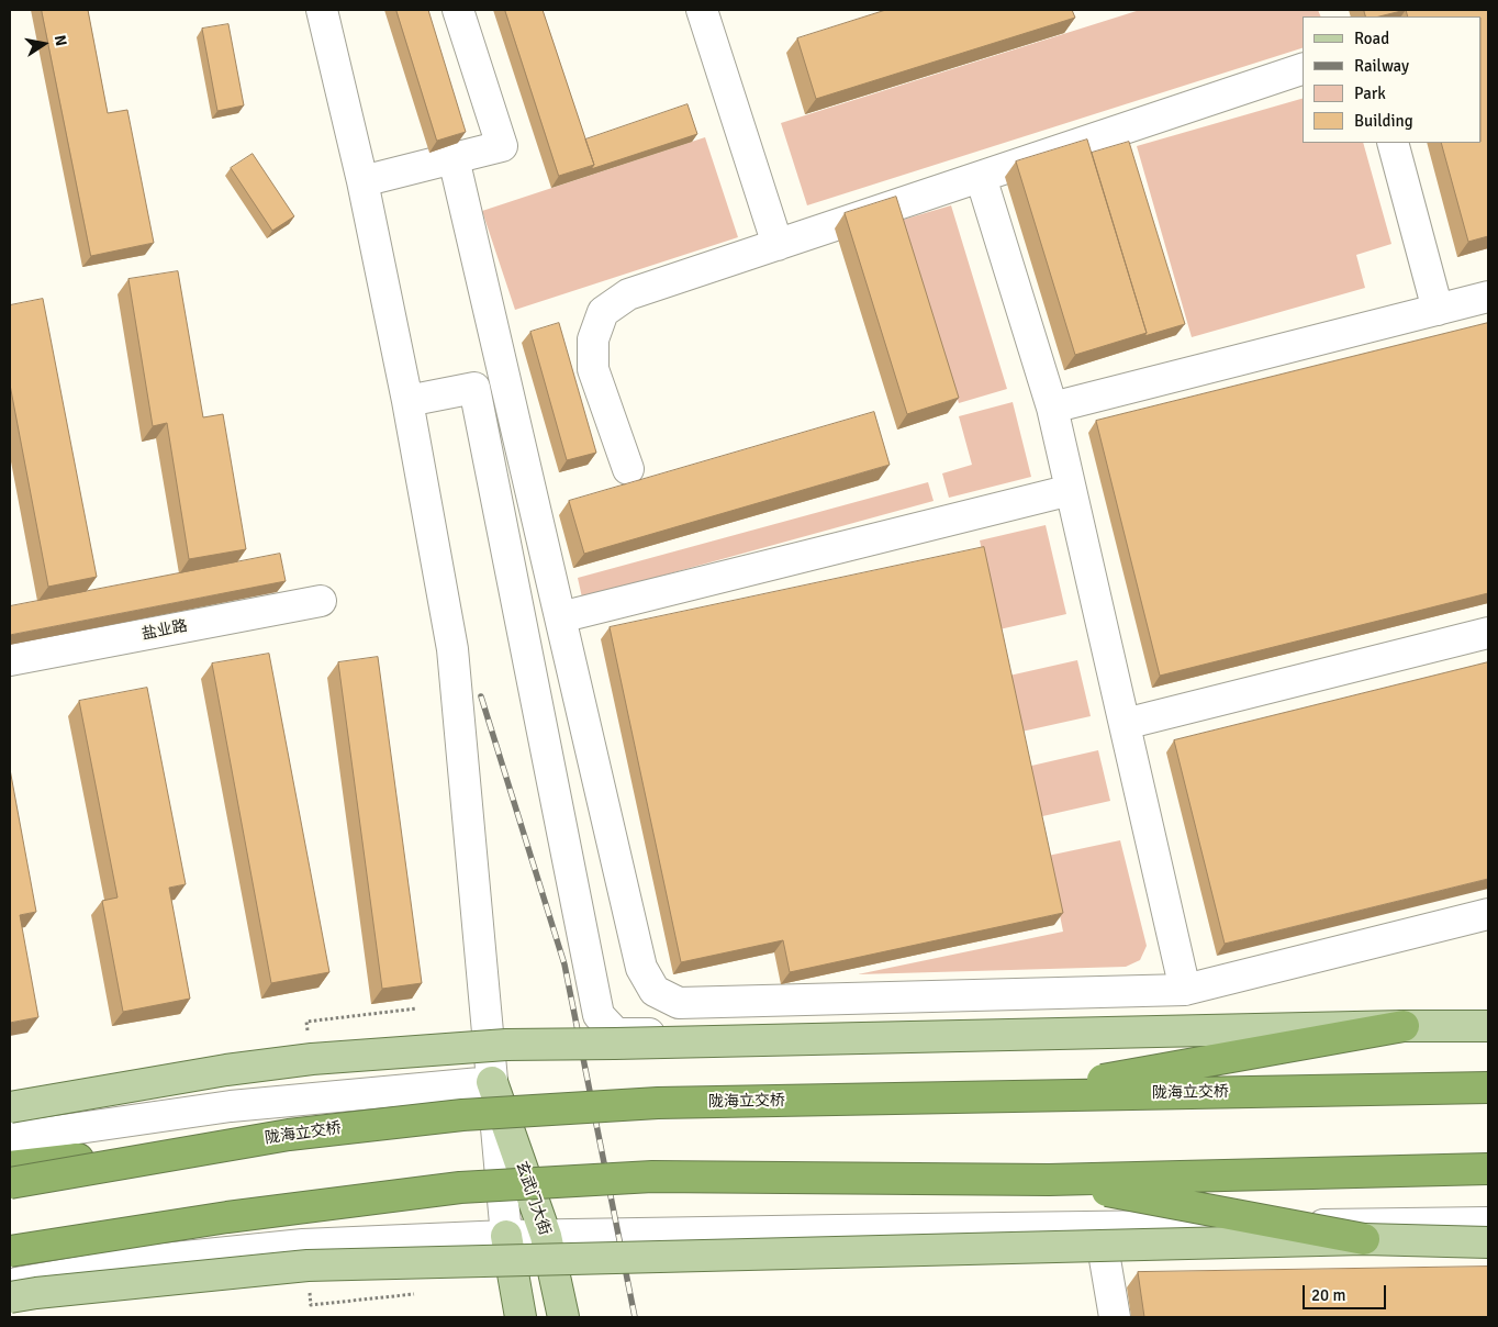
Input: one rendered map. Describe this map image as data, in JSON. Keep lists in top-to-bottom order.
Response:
{
  "streets": {
    "highway": ["陇海立交桥"],
    "main road": ["玄武门大街"],
    "street": ["盐业路"]
  },
  "legend": [
    "Road",
    "Railway",
    "Park",
    "Building"
  ],
  "scale_bar": "20 m",
  "north": "right"
}
